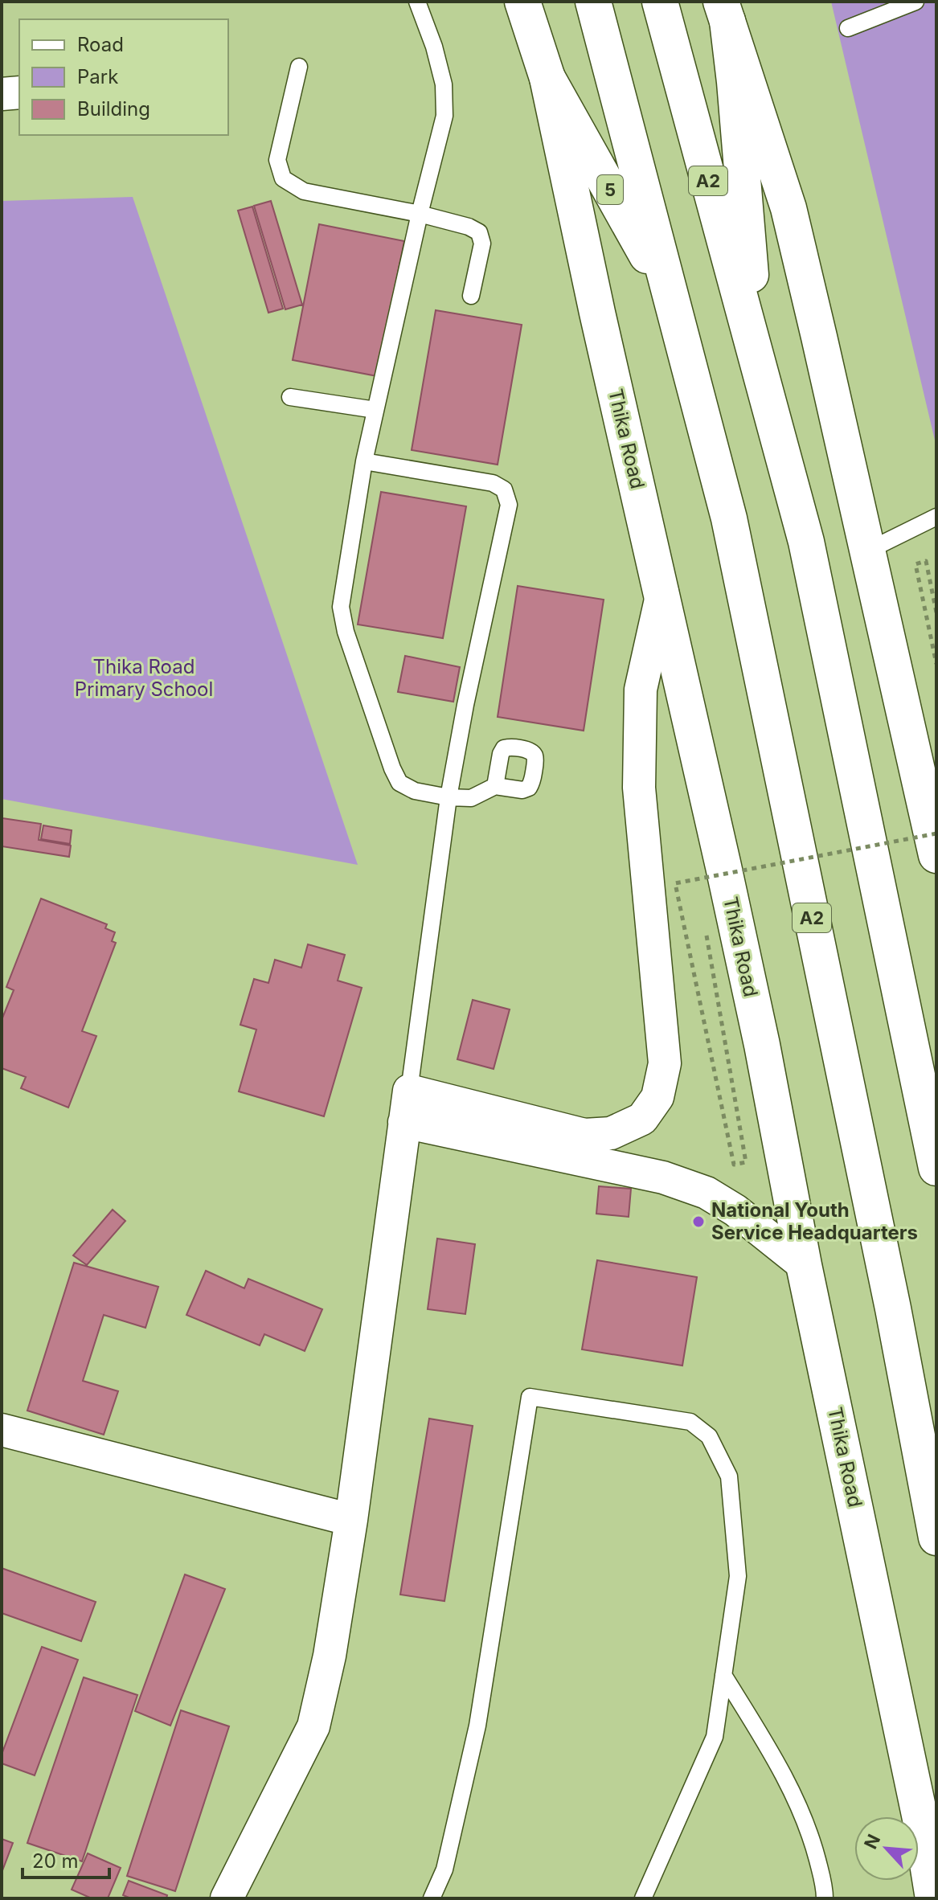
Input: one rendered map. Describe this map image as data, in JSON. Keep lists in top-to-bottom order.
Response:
{
  "streets": {
    "main road": ["A2", "5", "Thika Road"]
  },
  "crossings": [
    ["A2", "5"],
    ["5", "Thika Road"]
  ],
  "parks": ["Thika Road Primary School"],
  "places": ["National Youth Service Headquarters"],
  "legend": ["Road", "Park", "Building"],
  "scale_bar": "20 m",
  "north": "top left"
}
